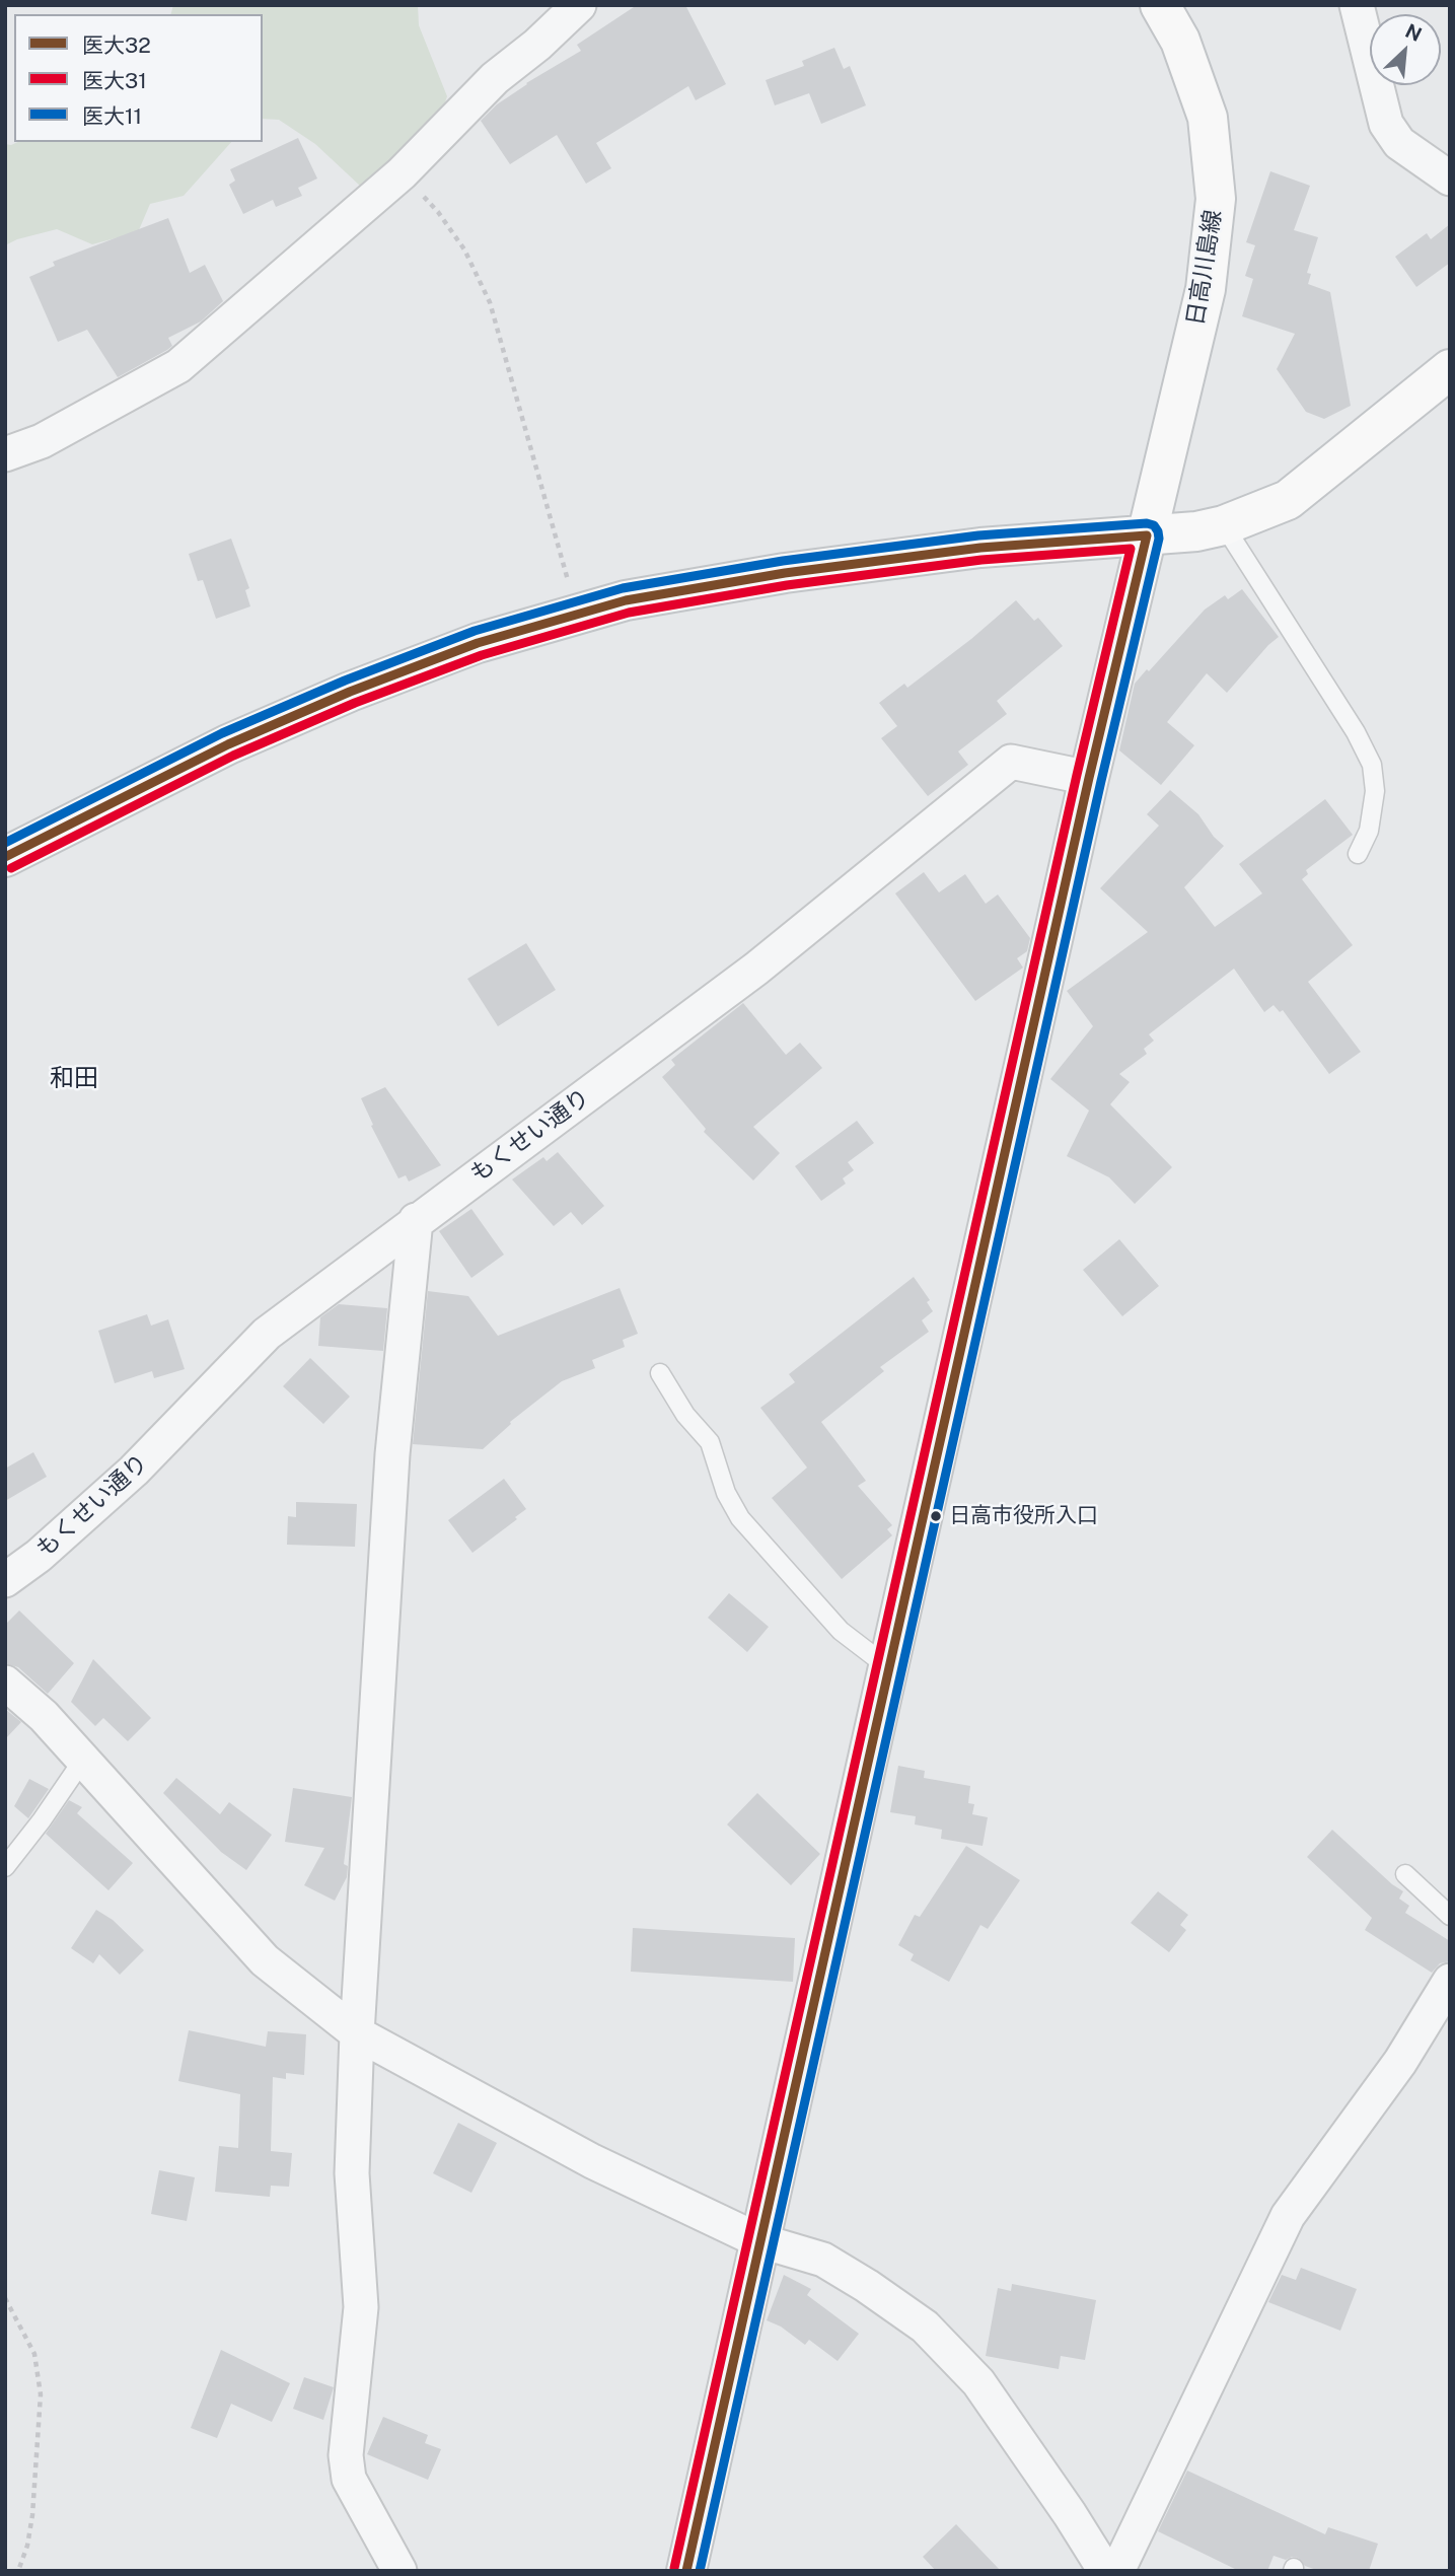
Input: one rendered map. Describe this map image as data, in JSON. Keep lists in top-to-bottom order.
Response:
{
  "streets": {
    "main road": ["日高川島線"],
    "street": ["もくせい通り"]
  },
  "districts": ["和田"],
  "places": ["日高市役所入口"],
  "lines": ["transit line 医大11", "transit line 医大32", "transit line 医大31"],
  "legend": ["医大32", "医大31", "医大11"],
  "north": "top right"
}
